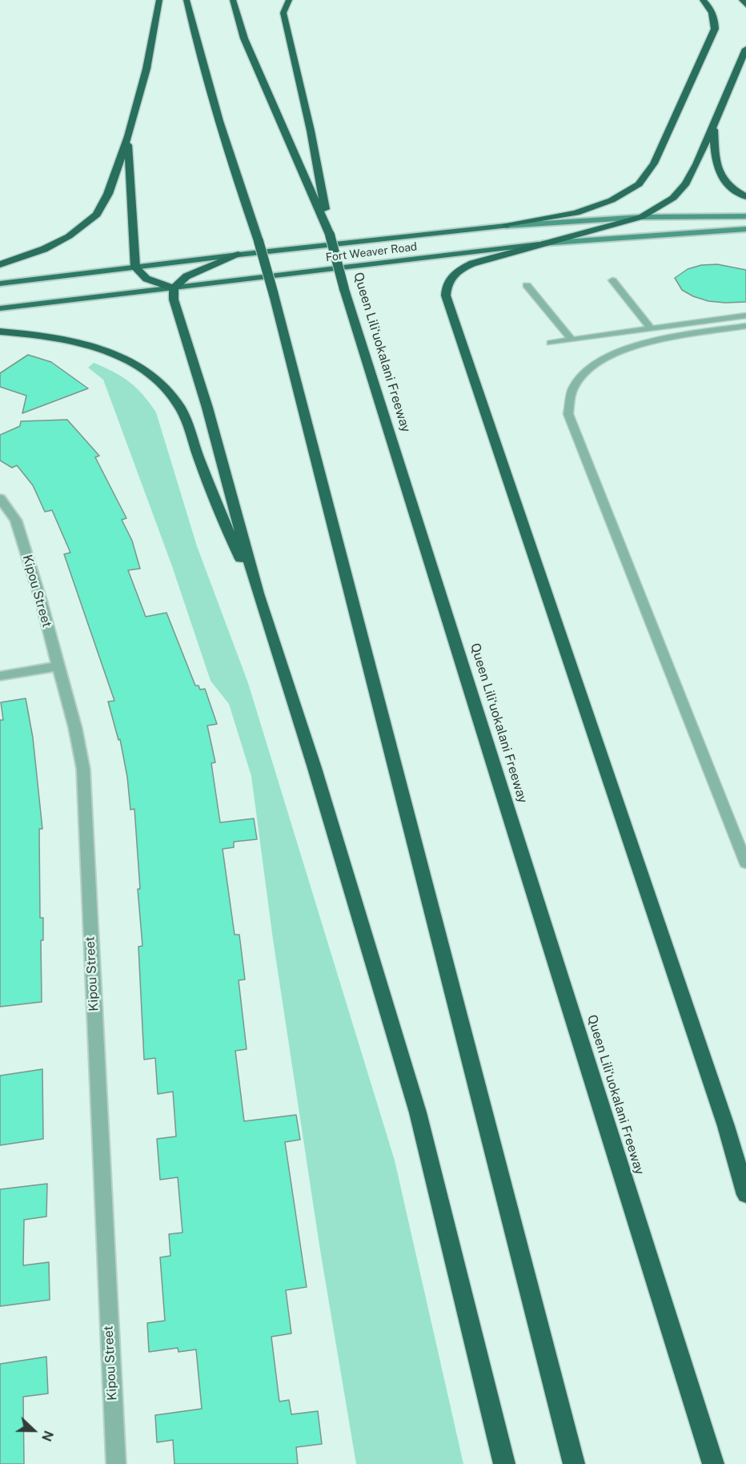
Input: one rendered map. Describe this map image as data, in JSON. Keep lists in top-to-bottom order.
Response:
{
  "streets": {
    "highway": ["Fort Weaver Road", "Queen Liliʻuokalani Freeway"],
    "street": ["Kipou Street"]
  },
  "north": "right"
}
